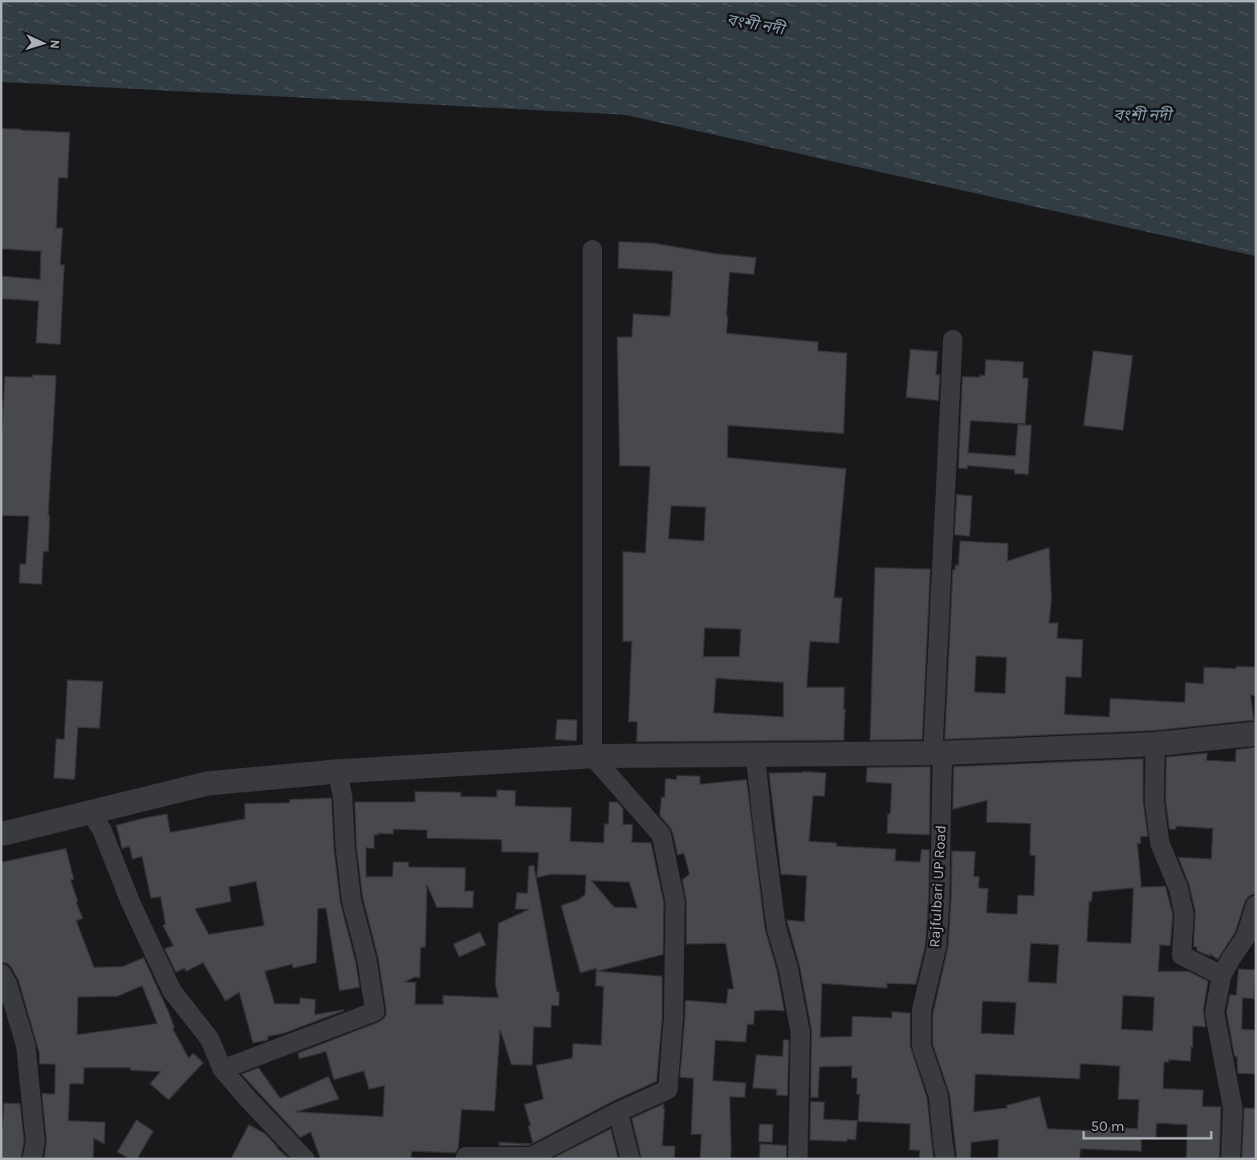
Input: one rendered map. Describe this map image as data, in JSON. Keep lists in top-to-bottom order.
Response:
{
  "streets": {
    "street": ["Rajfulbari UP Road"]
  },
  "water": ["বংশী নদী"],
  "scale_bar": "50 m",
  "north": "right"
}
